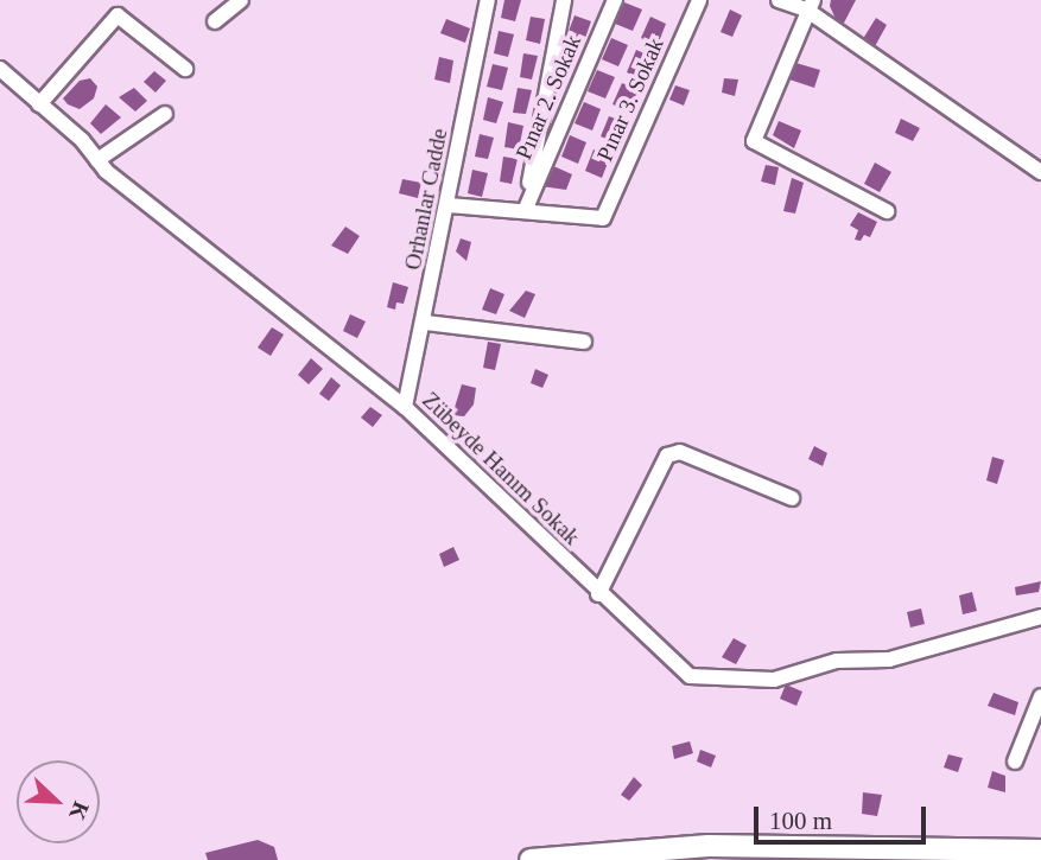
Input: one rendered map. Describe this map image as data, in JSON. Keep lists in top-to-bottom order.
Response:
{
  "streets": {
    "street": [
      "Pınar 2. Sokak",
      "Pınar 3. Sokak",
      "Orhanlar Cadde",
      "Zübeyde Hanım Sokak"
    ]
  },
  "crossings": [
    ["Pınar 2. Sokak", "Pınar 3. Sokak"],
    ["Orhanlar Cadde", "Zübeyde Hanım Sokak"]
  ],
  "scale_bar": "100 m",
  "north": "bottom right"
}
